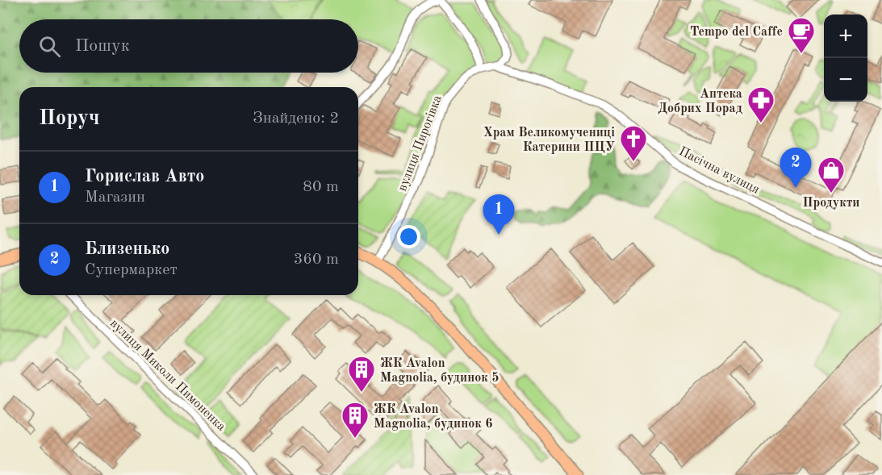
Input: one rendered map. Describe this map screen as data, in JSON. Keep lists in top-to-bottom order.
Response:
{
  "streets": {
    "street": ["вулиця Пирогівка", "Пасічна вулиця", "вулиця Миколи Пимоненка"]
  },
  "crossings": [
    ["вулиця Пирогівка", "Пасічна вулиця"]
  ],
  "places": {
    "cafe": ["Tempo del Caffe"],
    "pharmacy": ["Аптека Добрих Порад"],
    "church": ["Храм Великомучениці Катерини ПЦУ"],
    "shop": ["Продукти"],
    "building": ["ЖК Avalon Magnolia, будинок 5", "ЖК Avalon Magnolia, будинок 6"]
  },
  "page": {
    "map_buttons": ["+", "−"],
    "search": "Пошук",
    "heading": ["Поруч", "Знайдено: 2"],
    "pins": ["2", "1"],
    "list": [
      {
        "mark": "1",
        "name": "Горислав Авто",
        "note": "Магазин",
        "value": "80 m"
      },
      {
        "mark": "2",
        "name": "Близенько",
        "note": "Супермаркет",
        "value": "360 m"
      }
    ]
  }
}
